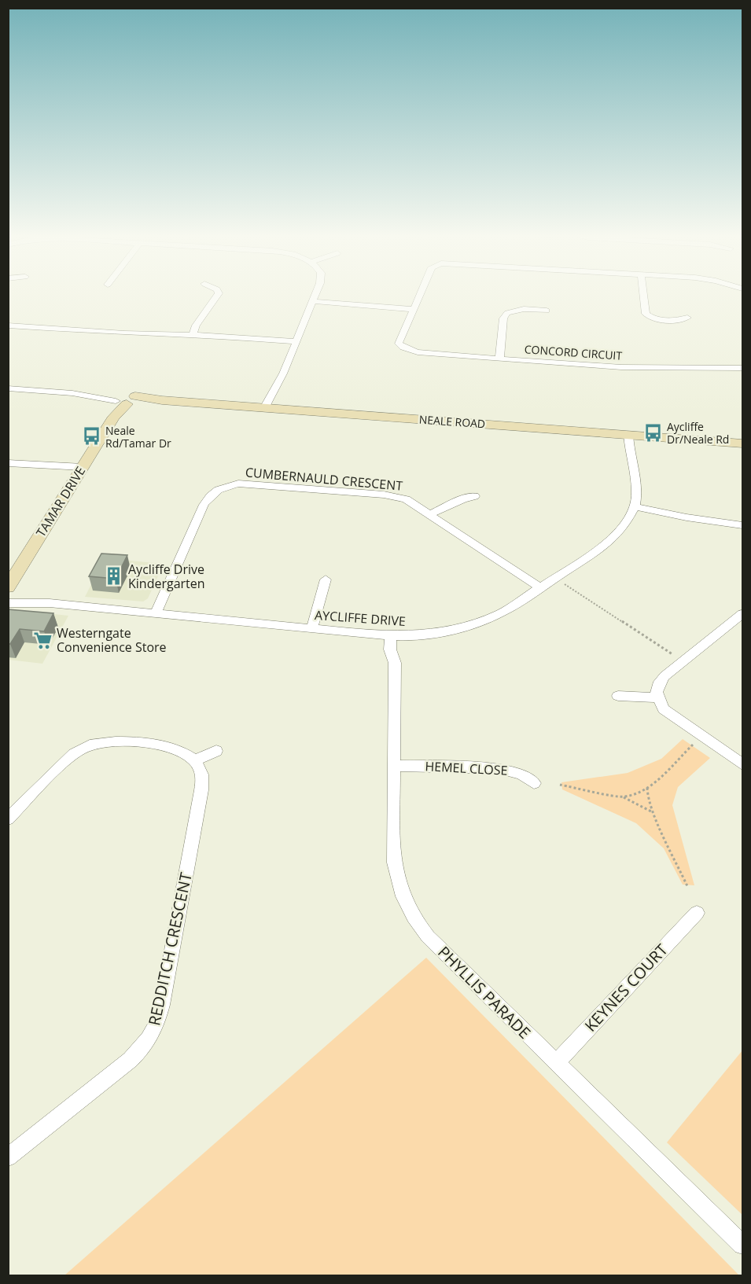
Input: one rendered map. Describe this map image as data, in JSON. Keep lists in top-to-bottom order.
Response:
{
  "streets": {
    "street": [
      "CONCORD CIRCUIT",
      "NEALE ROAD",
      "CUMBERNAULD CRESCENT",
      "TAMAR DRIVE",
      "AYCLIFFE DRIVE",
      "HEMEL CLOSE",
      "REDDITCH CRESCENT",
      "KEYNES COURT",
      "PHYLLIS PARADE"
    ]
  },
  "crossings": [
    ["NEALE ROAD", "TAMAR DRIVE"],
    ["NEALE ROAD", "AYCLIFFE DRIVE"],
    ["CUMBERNAULD CRESCENT", "AYCLIFFE DRIVE"],
    ["AYCLIFFE DRIVE", "PHYLLIS PARADE"],
    ["HEMEL CLOSE", "PHYLLIS PARADE"],
    ["KEYNES COURT", "PHYLLIS PARADE"]
  ],
  "places": {
    "bus stop": ["Aycliffe Dr/Neale Rd", "Neale Rd/Tamar Dr"],
    "building": ["Aycliffe Drive Kindergarten"],
    "supermarket": ["Westerngate Convenience Store"]
  }
}
